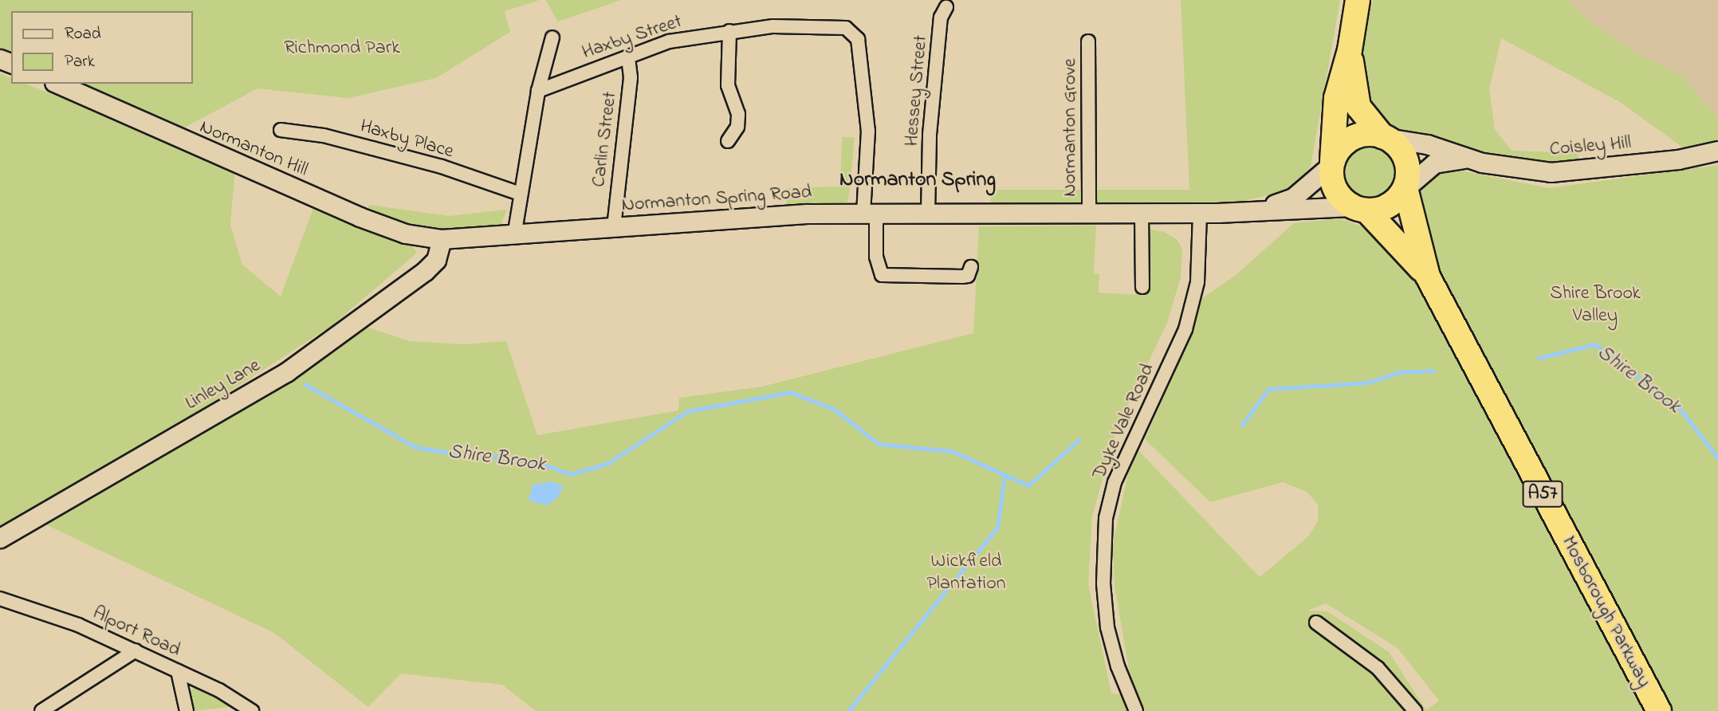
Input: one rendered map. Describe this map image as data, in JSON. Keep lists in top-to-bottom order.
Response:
{
  "streets": {
    "highway": ["A57", "Mosborough Parkway"],
    "main road": [
      "Coisley Hill",
      "Normanton Hill",
      "Normanton Spring Road",
      "Linley Lane"
    ],
    "street": [
      "Haxby Street",
      "Hessey Street",
      "Normanton Grove",
      "Haxby Place",
      "Carlin Street",
      "Dyke Vale Road",
      "Alport Road"
    ]
  },
  "crossings": [
    ["Haxby Street", "Haxby Place"],
    ["Haxby Street", "Carlin Street"],
    ["Haxby Street", "Normanton Spring Road"],
    ["Hessey Street", "Normanton Spring Road"],
    ["Normanton Grove", "Normanton Spring Road"],
    ["Carlin Street", "Normanton Spring Road"],
    ["Coisley Hill", "Normanton Spring Road"],
    ["Coisley Hill", "A57"],
    ["Coisley Hill", "Mosborough Parkway"],
    ["Normanton Hill", "Normanton Spring Road"],
    ["Normanton Hill", "Linley Lane"],
    ["Normanton Spring Road", "Linley Lane"],
    ["Normanton Spring Road", "Dyke Vale Road"],
    ["Normanton Spring Road", "A57"],
    ["Normanton Spring Road", "Mosborough Parkway"],
    ["A57", "Mosborough Parkway"]
  ],
  "districts": ["Normanton Spring"],
  "water": ["Shire Brook"],
  "parks": ["Richmond Park", "Shire Brook Valley", "Wickfield Plantation"],
  "legend": ["Road", "Park"]
}
